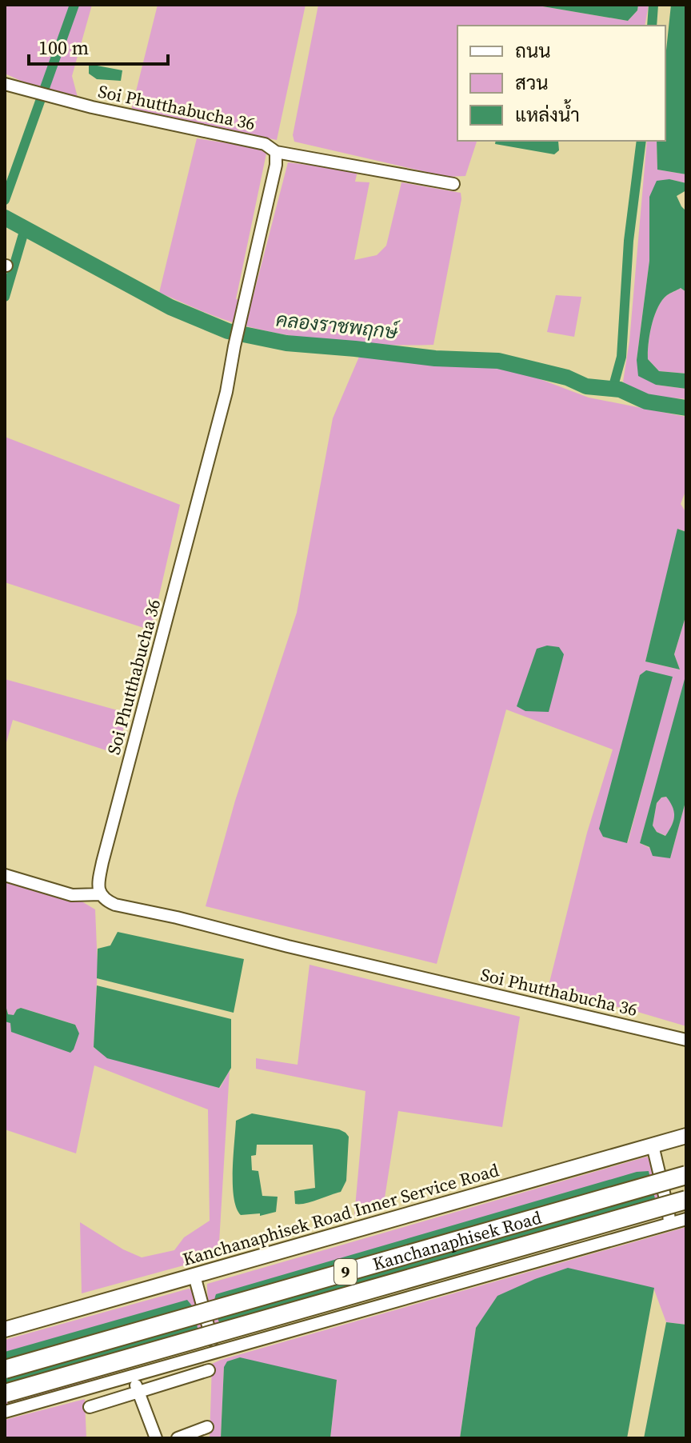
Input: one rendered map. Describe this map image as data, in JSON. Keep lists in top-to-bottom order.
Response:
{
  "streets": {
    "highway": ["Kanchanaphisek Road", "9"],
    "main road": ["Kanchanaphisek Road Inner Service Road"],
    "street": ["Soi Phutthabucha 36"]
  },
  "water": ["คลองราชพฤกษ์"],
  "legend": ["ถนน", "สวน", "แหล่งน้ำ"],
  "scale_bar": "100 m"
}
